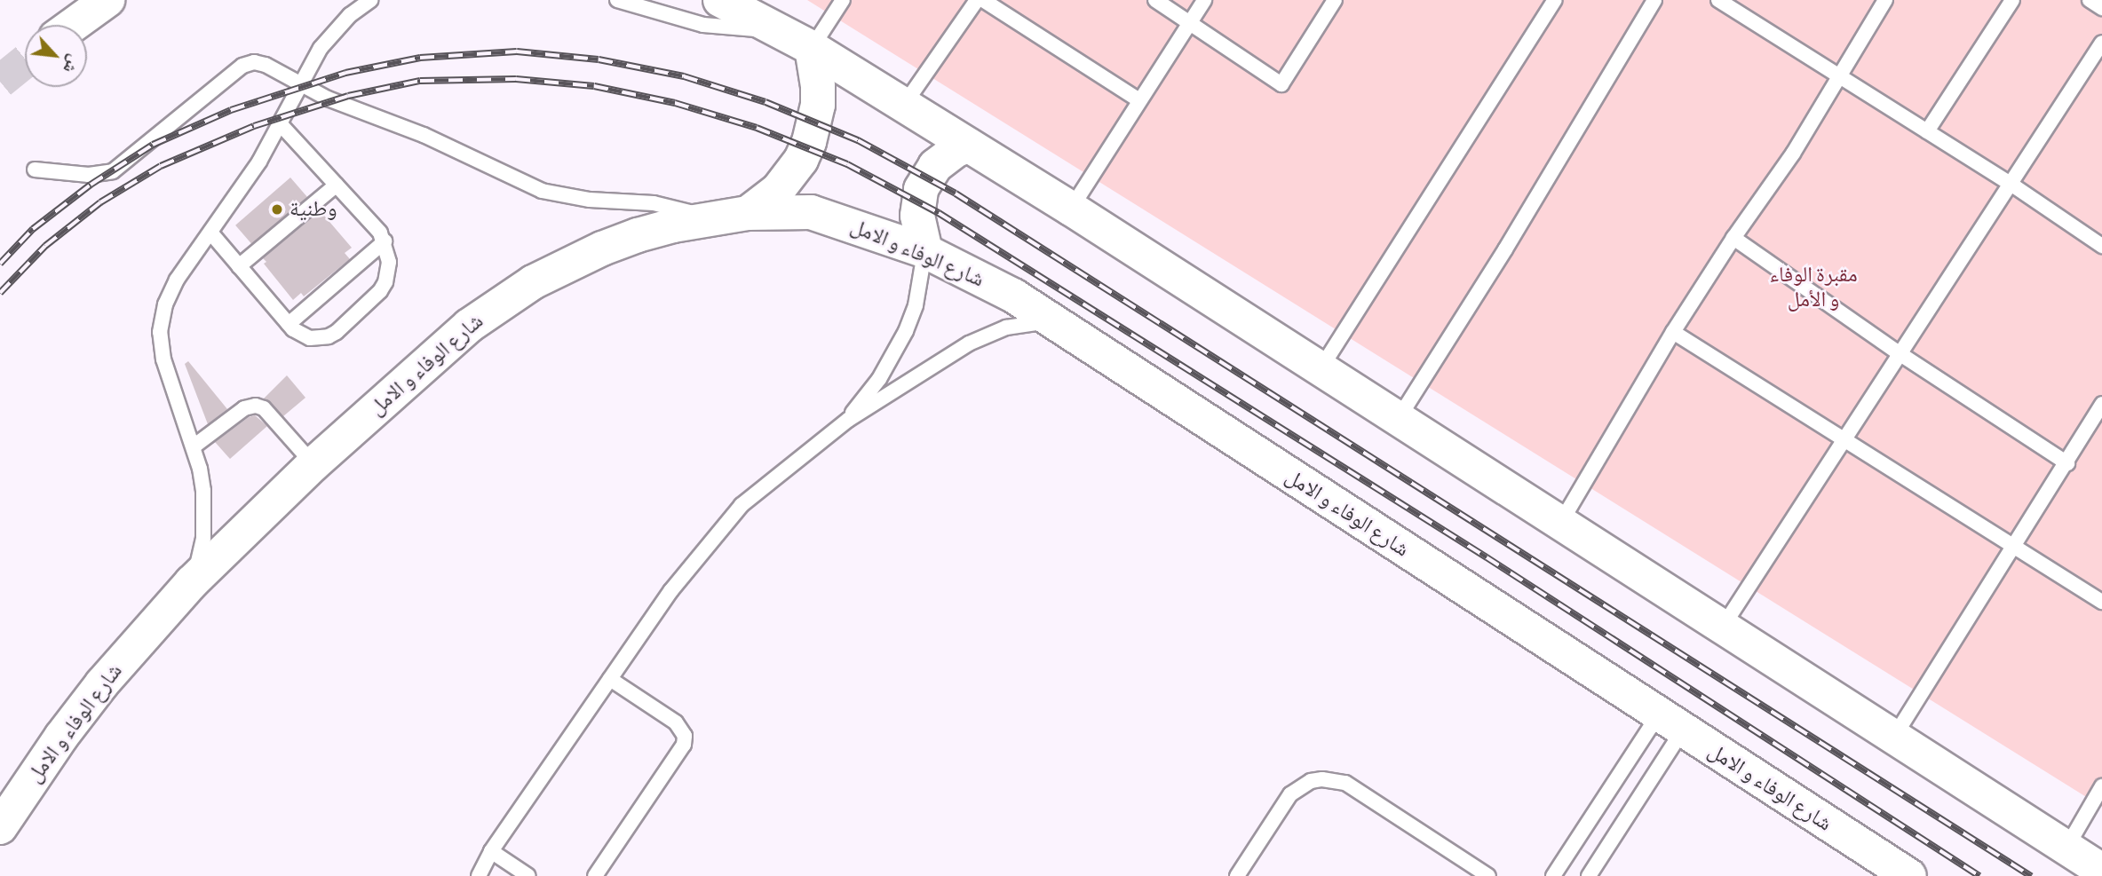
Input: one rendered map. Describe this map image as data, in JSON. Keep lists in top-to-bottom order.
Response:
{
  "streets": {
    "main road": ["شارع الوفاء و الامل"]
  },
  "parks": ["مقبرة الوفاء و الأمل"],
  "places": ["وطنية"],
  "north": "bottom right"
}
